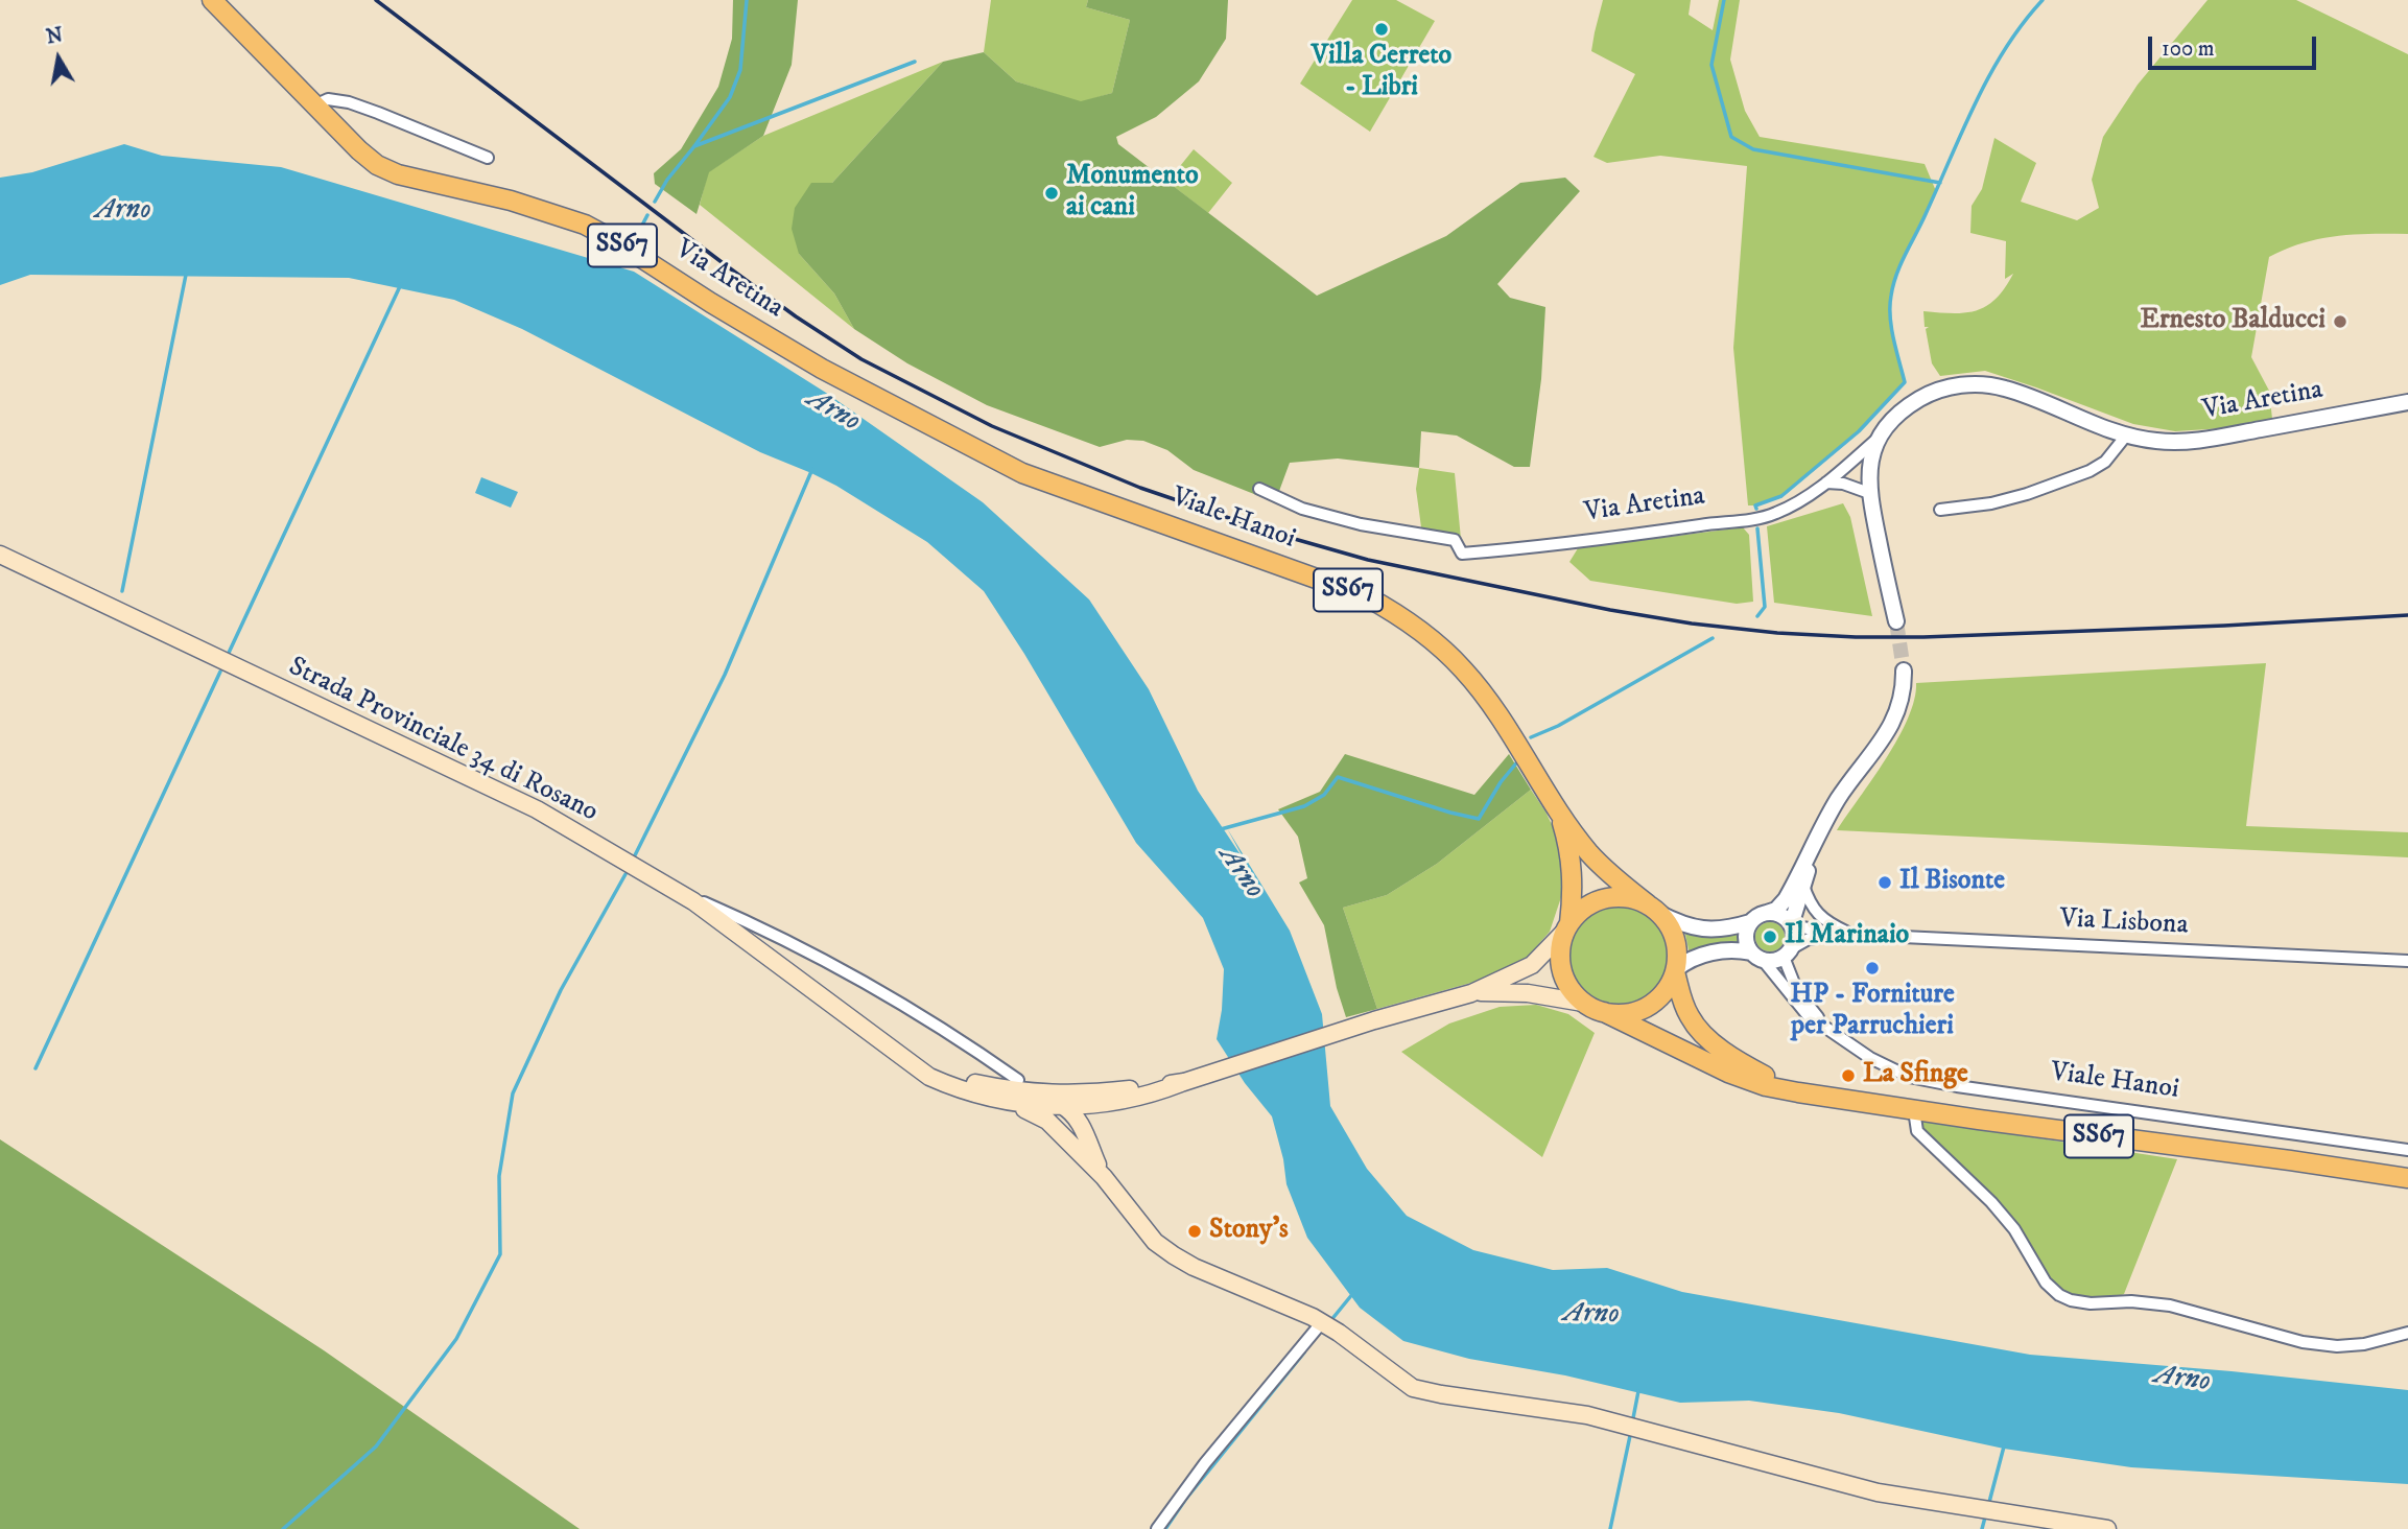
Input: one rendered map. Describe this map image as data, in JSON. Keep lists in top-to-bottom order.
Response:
{
  "streets": {
    "main road": [
      "SS67",
      "Via Aretina",
      "Viale Hanoi",
      "Strada Provinciale 34 di Rosano"
    ],
    "street": ["Via Lisbona"]
  },
  "crossings": [
    ["SS67", "Viale Hanoi"],
    ["SS67", "Strada Provinciale 34 di Rosano"],
    ["Via Aretina", "Viale Hanoi"],
    ["Viale Hanoi", "Strada Provinciale 34 di Rosano"],
    ["Viale Hanoi", "Via Lisbona"]
  ],
  "water": ["Arno"],
  "places": [
    "Villa Cerreto - Libri",
    "Monumento ai cani",
    "Ernesto Balducci",
    "Il Bisonte",
    "Il Marinaio",
    "HP - Forniture per Parruchieri",
    "La Sfinge",
    "Stony's"
  ],
  "scale_bar": "100 m",
  "north": "top"
}
